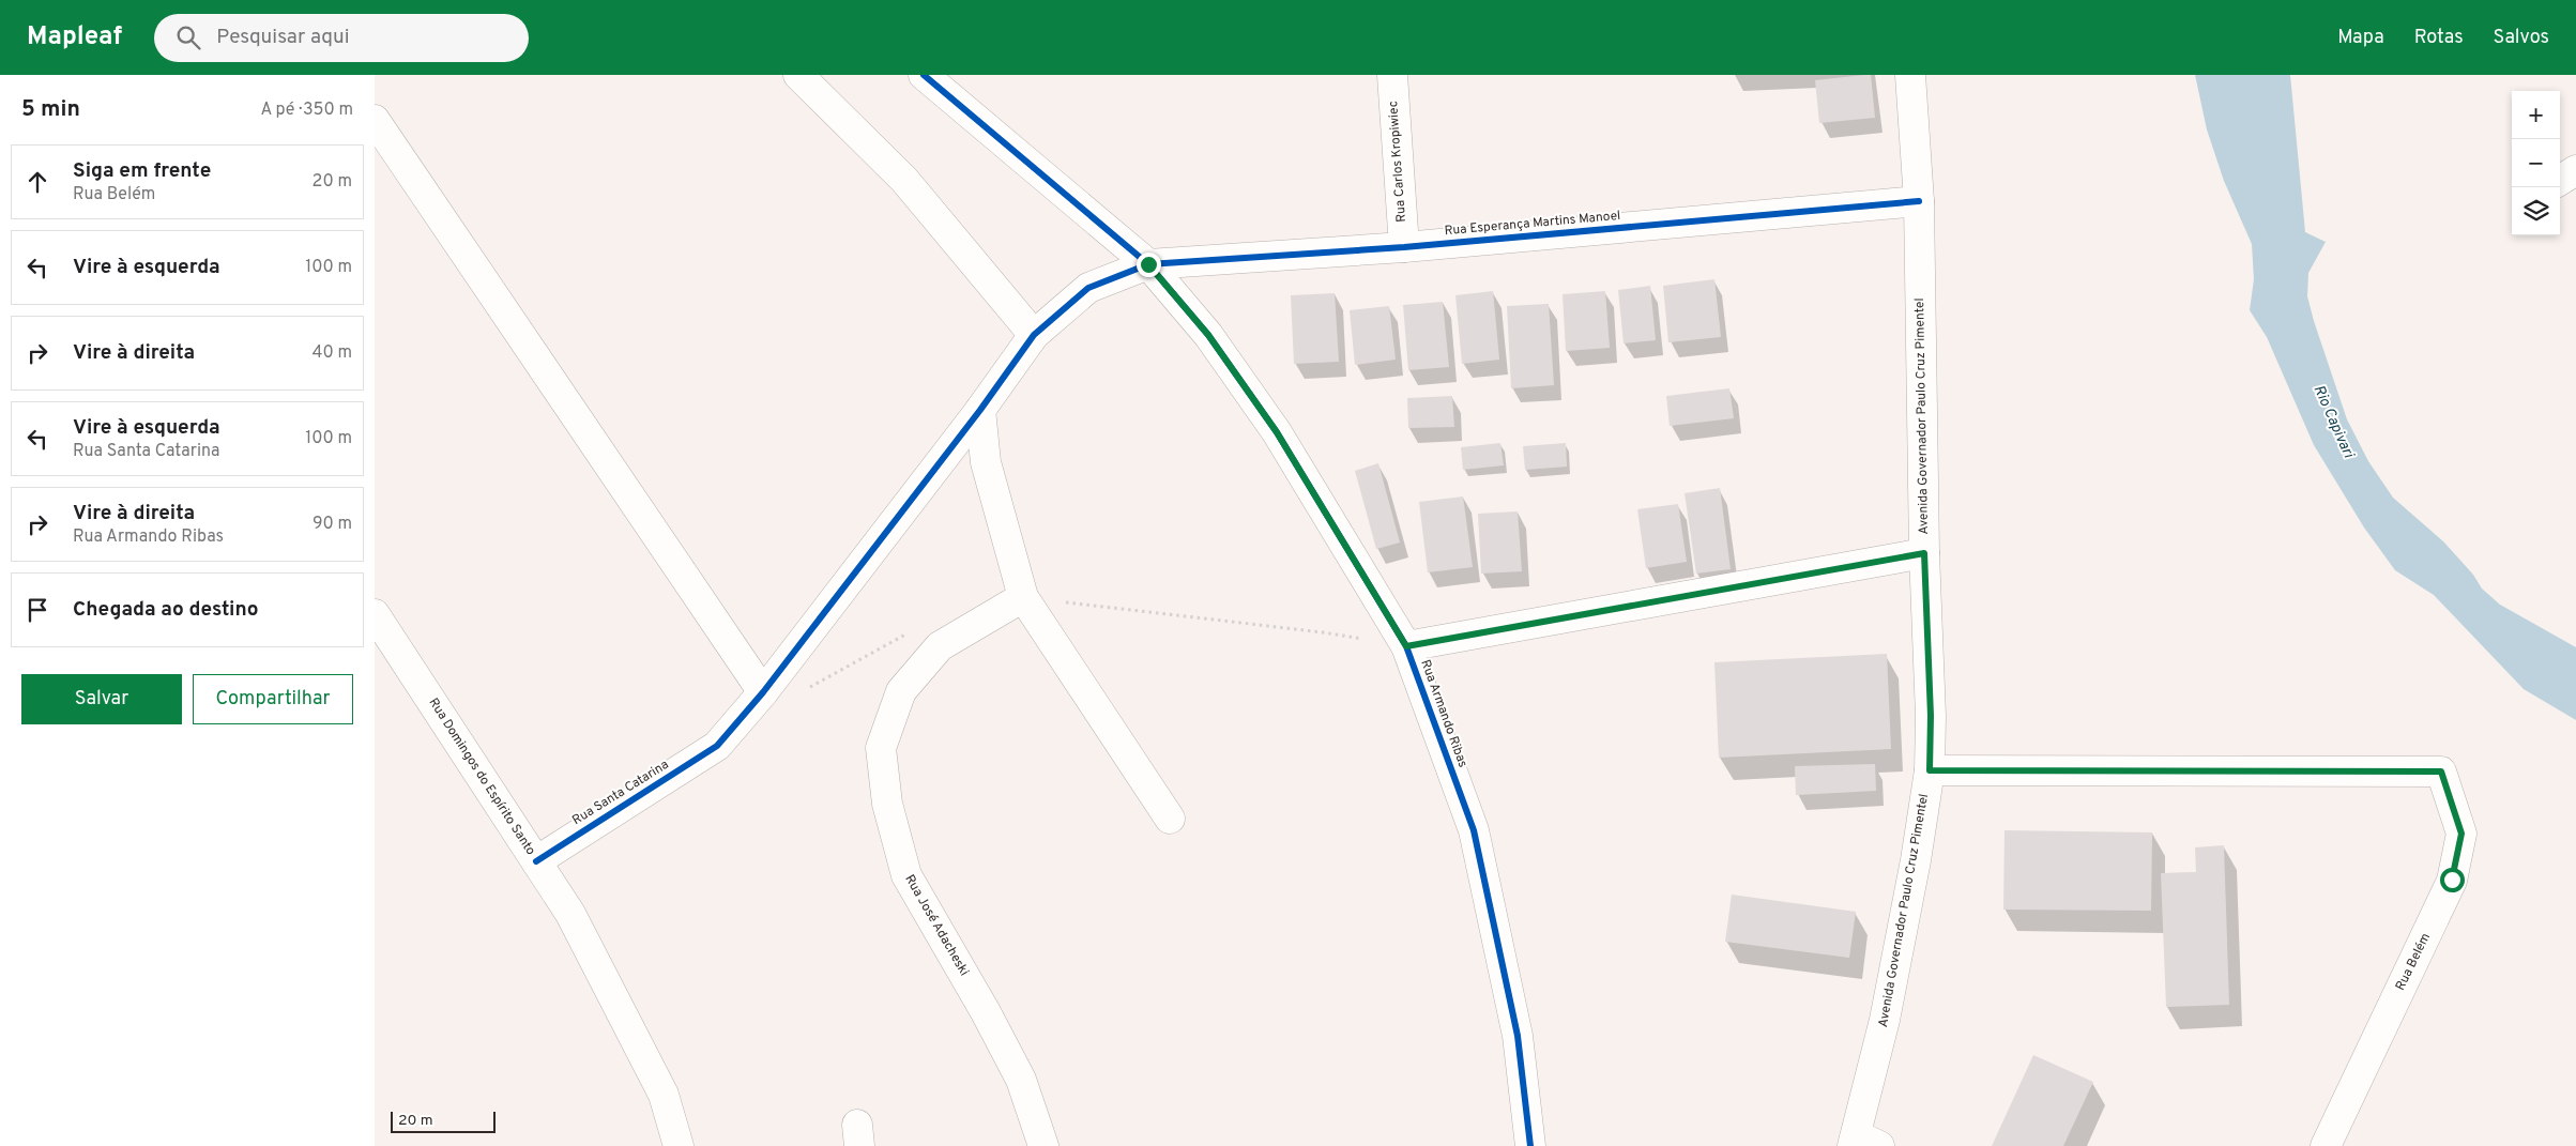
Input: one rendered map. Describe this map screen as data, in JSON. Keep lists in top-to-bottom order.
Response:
{
  "streets": {
    "street": [
      "Rua Carlos Kropiwiec",
      "Rua Esperança Martins Manoel",
      "Avenida Governador Paulo Cruz Pimentel",
      "Rua Armando Ribas",
      "Rua Domingos do Espírito Santo",
      "Rua Santa Catarina",
      "Rua José Adacheski",
      "Rua Belém"
    ]
  },
  "crossings": [
    ["Rua Carlos Kropiwiec", "Rua Esperança Martins Manoel"],
    ["Rua Esperança Martins Manoel", "Avenida Governador Paulo Cruz Pimentel"],
    ["Rua Esperança Martins Manoel", "Rua Armando Ribas"],
    ["Rua Esperança Martins Manoel", "Rua Santa Catarina"],
    ["Avenida Governador Paulo Cruz Pimentel", "Rua Belém"],
    ["Rua Domingos do Espírito Santo", "Rua Santa Catarina"]
  ],
  "water": ["Rio Capivari"],
  "scale_bar": "20 m",
  "page": {
    "header": "Mapleaf",
    "search": "Pesquisar aqui",
    "nav": ["Mapa", "Rotas", "Salvos"],
    "heading": ["5 min", "A pé · 350 m"],
    "map_buttons": ["+", "−"],
    "list": [
      ["Siga em frente", "Rua Belém", "20 m"],
      ["Vire à esquerda", "100 m"],
      ["Vire à direita", "40 m"],
      ["Vire à esquerda", "Rua Santa Catarina", "100 m"],
      ["Vire à direita", "Rua Armando Ribas", "90 m"],
      "Chegada ao destino"
    ],
    "buttons": ["Salvar", "Compartilhar"],
    "scale": "20 m"
  }
}
